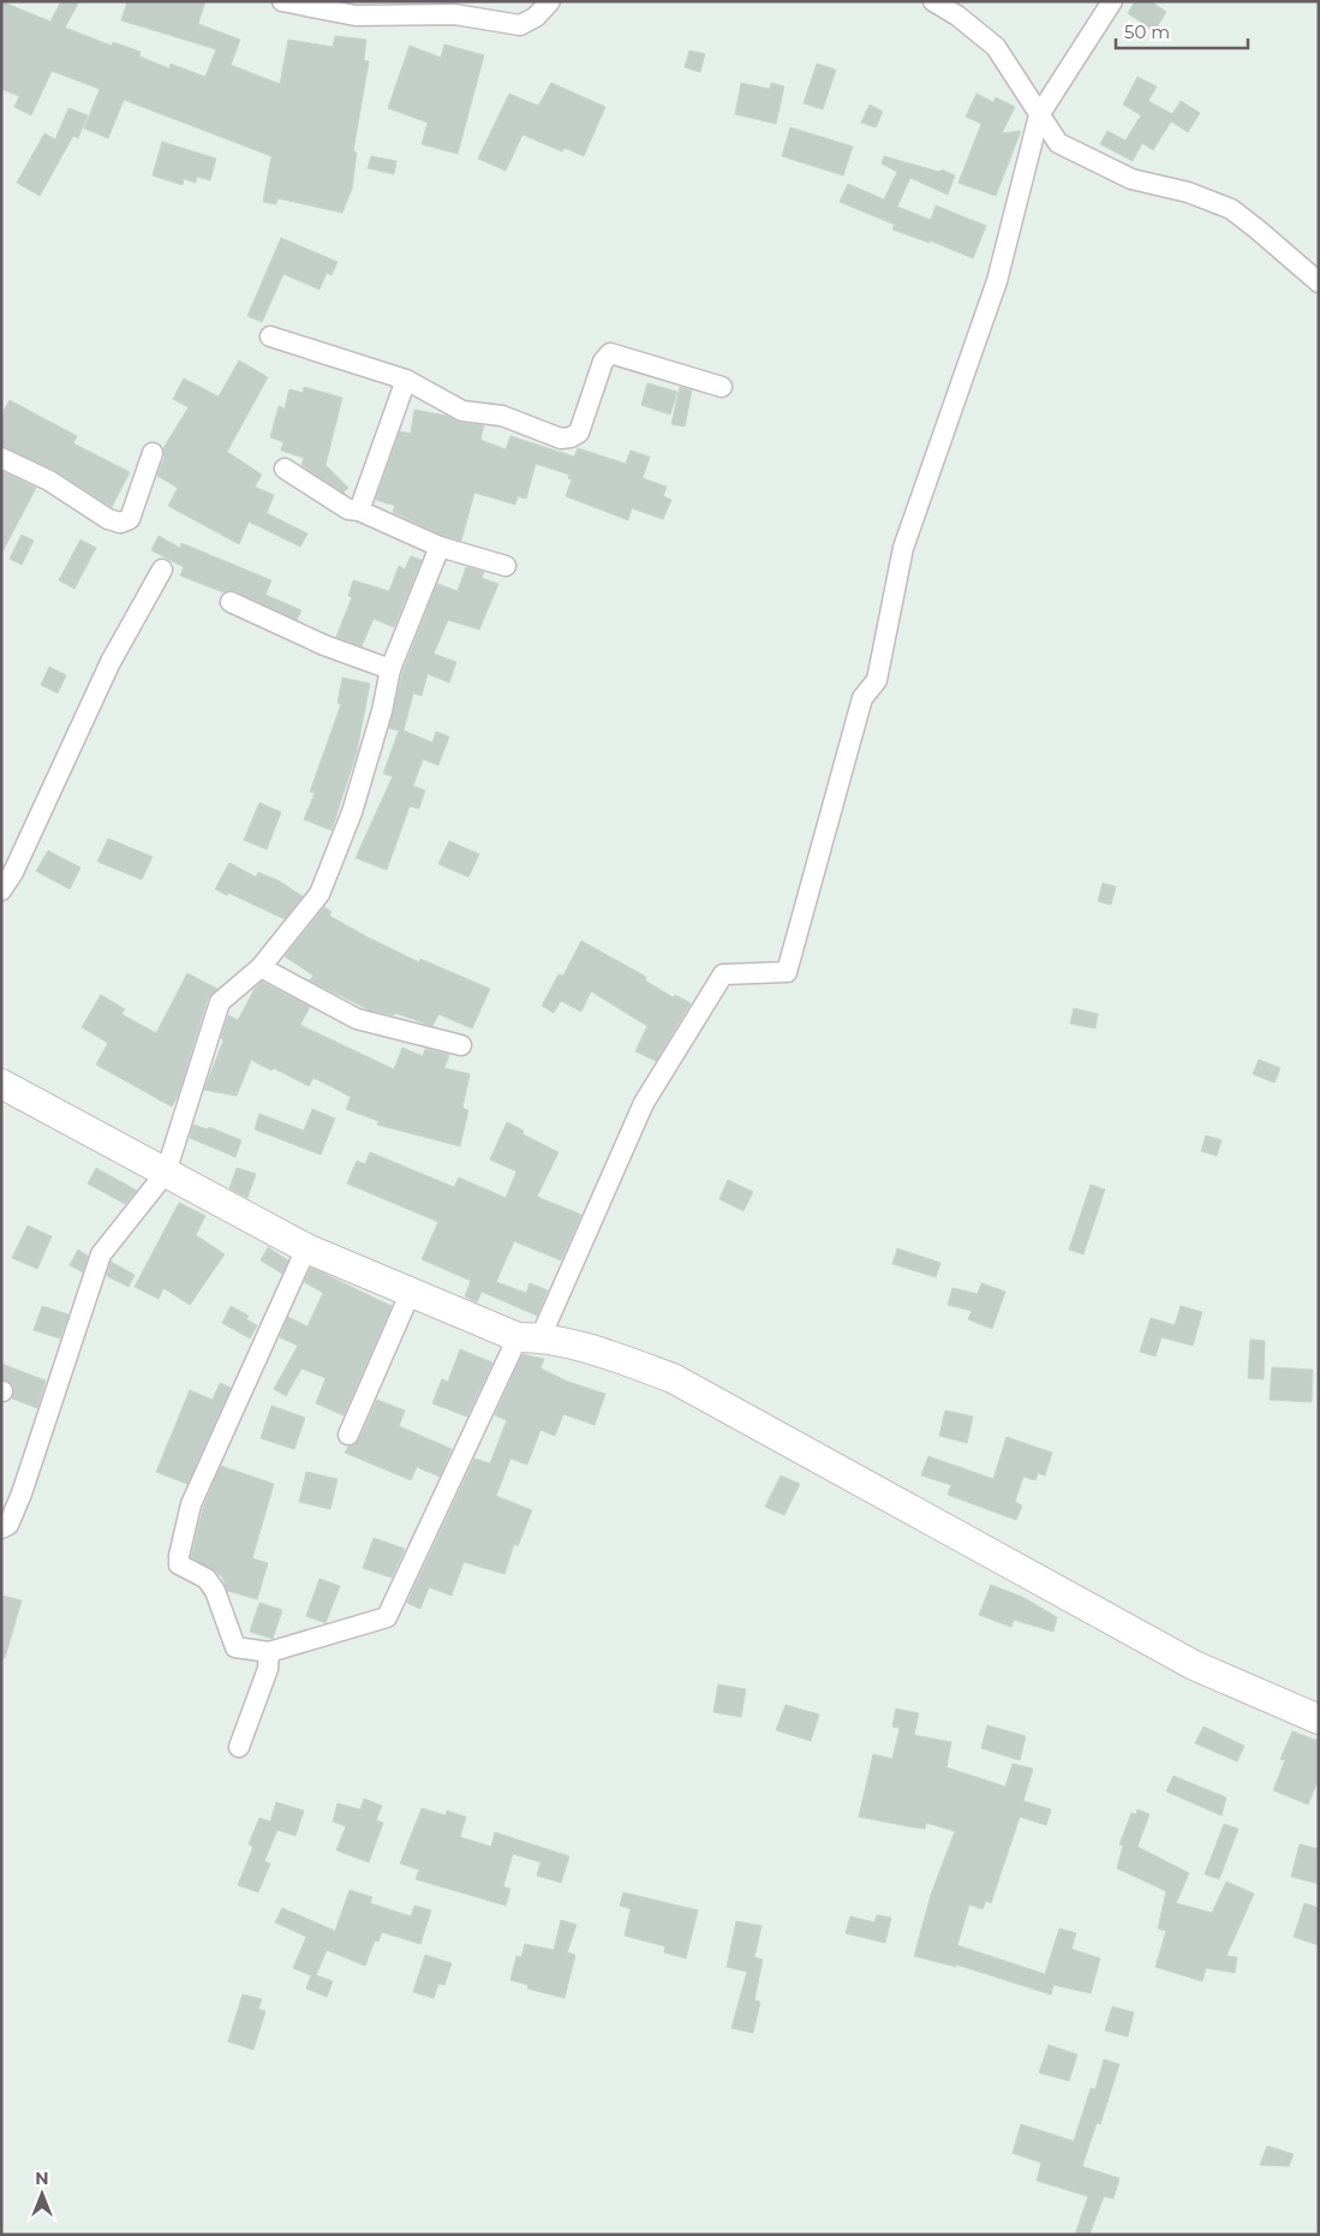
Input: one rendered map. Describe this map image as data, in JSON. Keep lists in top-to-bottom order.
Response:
{
  "scale_bar": "50 m",
  "north": "top"
}
